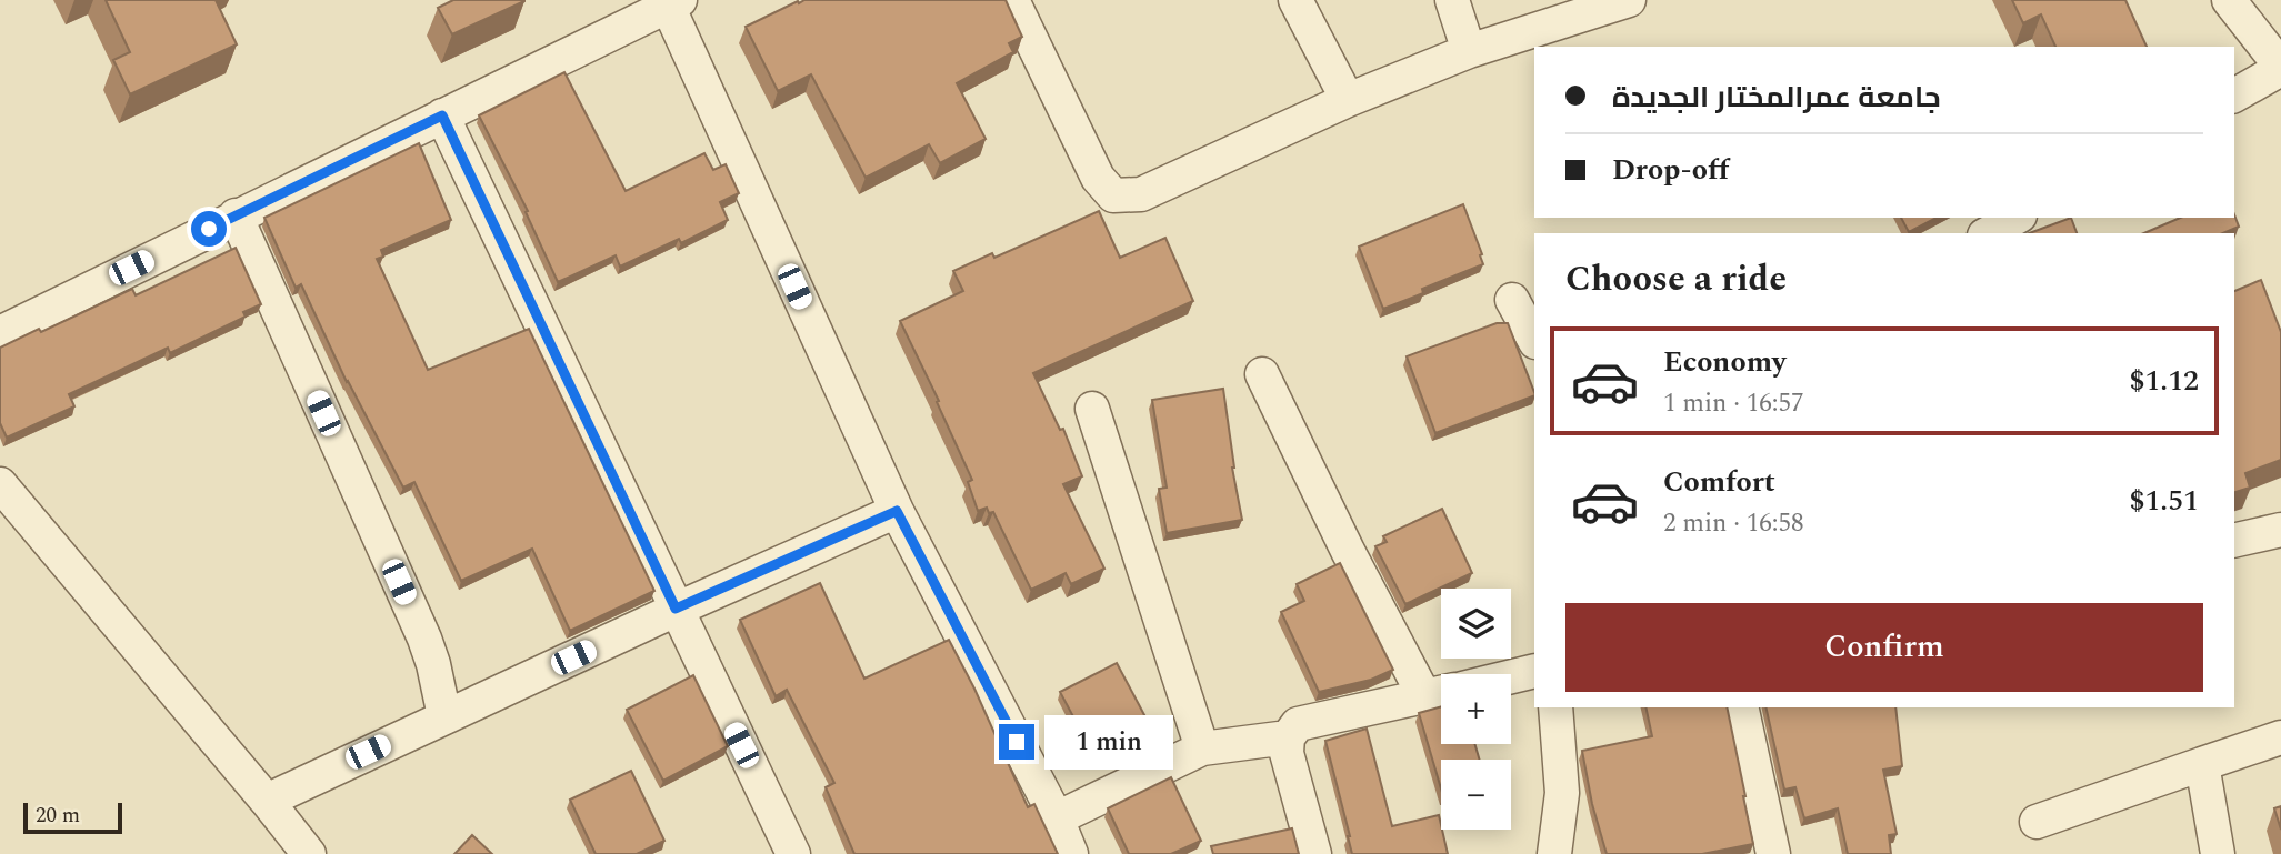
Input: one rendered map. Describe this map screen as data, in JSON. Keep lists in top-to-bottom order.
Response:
{
  "scale_bar": "20 m",
  "page": {
    "banner": ["جامعة عمرالمختار الجديدة", "Drop-off"],
    "heading": "Choose a ride",
    "list": [
      {
        "name": "Economy",
        "note": "1 min · 16:57",
        "value": "$1.12"
      },
      {
        "name": "Comfort",
        "note": "2 min · 16:58",
        "value": "$1.51"
      }
    ],
    "buttons": "Confirm",
    "map_buttons": ["+", "−"],
    "bubble": "1 min",
    "scale": "20 m"
  }
}
